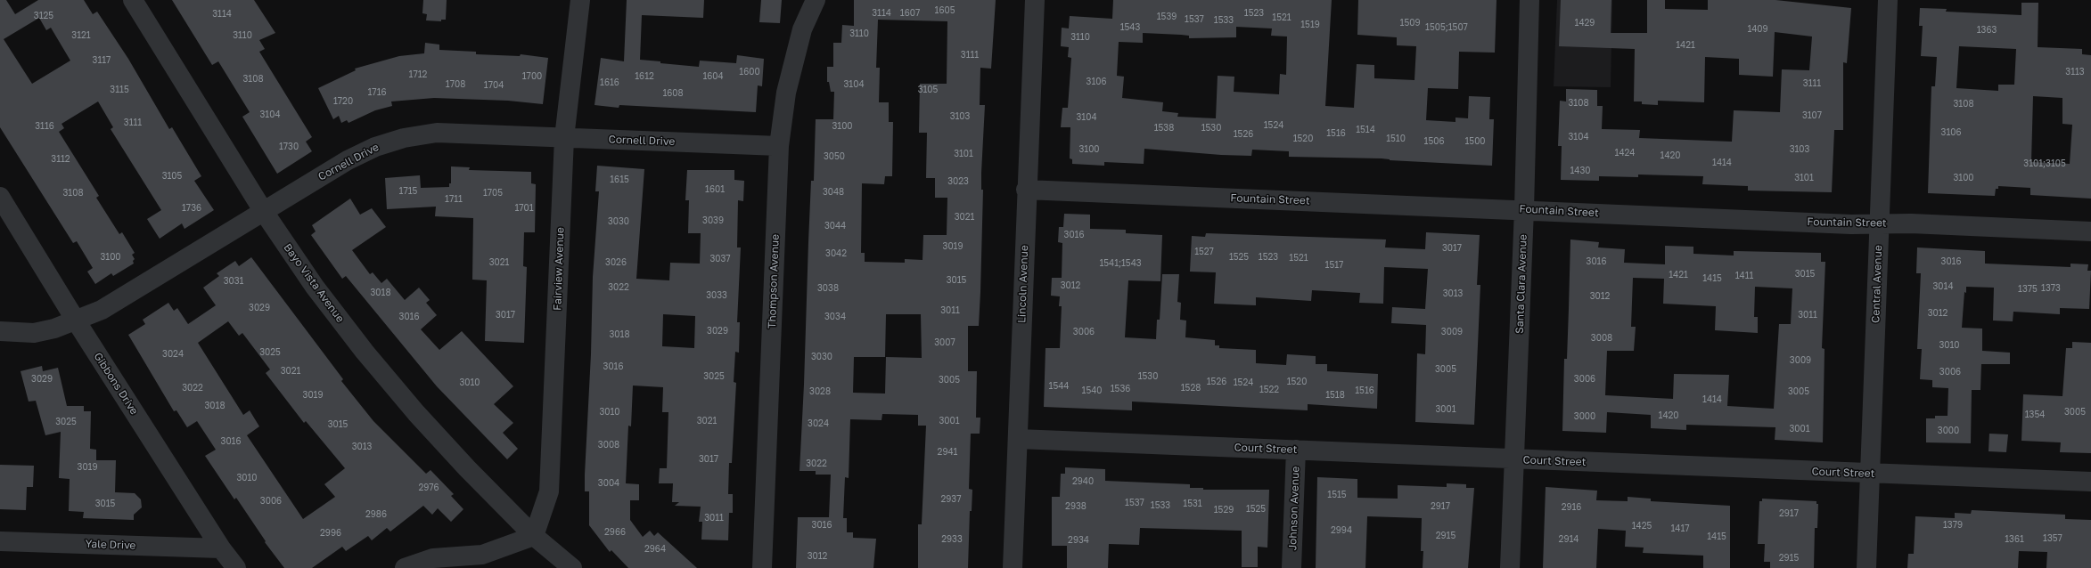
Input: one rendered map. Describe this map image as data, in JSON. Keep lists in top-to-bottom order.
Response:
{
  "streets": {
    "street": [
      "Cornell Drive",
      "Fountain Street",
      "Fairview Avenue",
      "Thompson Avenue",
      "Bayo Vista Avenue",
      "Lincoln Avenue",
      "Santa Clara Avenue",
      "Central Avenue",
      "Gibbons Drive",
      "Court Street",
      "Johnson Avenue",
      "Yale Drive"
    ]
  },
  "crossings": [
    ["Cornell Drive", "Fairview Avenue"],
    ["Cornell Drive", "Thompson Avenue"],
    ["Cornell Drive", "Bayo Vista Avenue"],
    ["Cornell Drive", "Gibbons Drive"],
    ["Fountain Street", "Lincoln Avenue"],
    ["Fountain Street", "Santa Clara Avenue"],
    ["Fountain Street", "Central Avenue"],
    ["Fairview Avenue", "Bayo Vista Avenue"],
    ["Lincoln Avenue", "Court Street"],
    ["Santa Clara Avenue", "Court Street"],
    ["Central Avenue", "Court Street"],
    ["Gibbons Drive", "Yale Drive"],
    ["Court Street", "Johnson Avenue"]
  ],
  "house_numbers": [
    "1605",
    "3114",
    "1607",
    "1523",
    "3114",
    "3125",
    "1539",
    "1521",
    "1537",
    "1533",
    "1509",
    "1429",
    "1519",
    "1543",
    "1505;1507",
    "1409",
    "1363",
    "3110",
    "3121",
    "3110",
    "3110",
    "1421",
    "3111",
    "3117",
    "1600",
    "3113",
    "1712",
    "1700",
    "1612",
    "1604",
    "3108",
    "3106",
    "1616",
    "3111",
    "1708",
    "3104",
    "1704",
    "3115",
    "3105",
    "1716",
    "1608",
    "1720",
    "3108",
    "3108",
    "3104",
    "3107",
    "3103",
    "3104",
    "3111",
    "1524",
    "3116",
    "3100",
    "1538",
    "1530",
    "1514",
    "3106",
    "1516",
    "1526",
    "3104",
    "1520",
    "1510",
    "1506",
    "1500",
    "1730",
    "3100",
    "3103",
    "1424",
    "3101",
    "1420",
    "3050",
    "3112",
    "1414",
    "3101;3105",
    "1430",
    "3105",
    "3101",
    "3100",
    "1615",
    "3023",
    "1601",
    "1715",
    "3048",
    "3108",
    "1705",
    "1711",
    "1736",
    "1701",
    "3021",
    "3039",
    "3030",
    "3044",
    "3016",
    "3019",
    "3017",
    "1527",
    "3042",
    "3100",
    "1525",
    "1523",
    "1521",
    "3037",
    "3016",
    "3016",
    "3021",
    "3026",
    "1541;1543",
    "1517",
    "3015",
    "1421",
    "1411",
    "1415",
    "3015",
    "3031",
    "3012",
    "3014",
    "3022",
    "3038",
    "1373",
    "1375",
    "3018",
    "3013",
    "3033",
    "3012",
    "3029",
    "3011",
    "3012",
    "3017",
    "3011",
    "3016",
    "3034",
    "3029",
    "3006",
    "3009",
    "3018",
    "3008",
    "3007",
    "3010",
    "3025",
    "3024",
    "3030",
    "3009",
    "3016",
    "3005",
    "3021",
    "3006",
    "3025",
    "1530",
    "3029",
    "3006",
    "3005",
    "1526",
    "1520",
    "3010",
    "1524",
    "1544",
    "3022",
    "1528",
    "1536",
    "1522",
    "1540",
    "1516",
    "3028",
    "3005",
    "3019",
    "1518",
    "1414",
    "3018",
    "3001",
    "3010",
    "3005",
    "1354",
    "1420",
    "3000",
    "3021",
    "3001",
    "3025",
    "3024",
    "3015",
    "3001",
    "3000",
    "3016",
    "3008",
    "3013",
    "2941",
    "3017",
    "3022",
    "3019",
    "3010",
    "2940",
    "3004",
    "2976",
    "1515",
    "2937",
    "3006",
    "1537",
    "3015",
    "1531",
    "1533",
    "2938",
    "2917",
    "2916",
    "1525",
    "1529",
    "2917",
    "2986",
    "3011",
    "3016",
    "1379",
    "1425",
    "1417",
    "2994",
    "2966",
    "2996",
    "2915",
    "1415",
    "1357",
    "2933",
    "2914",
    "1361",
    "2934",
    "2964",
    "3012",
    "2915"
  ]
}
